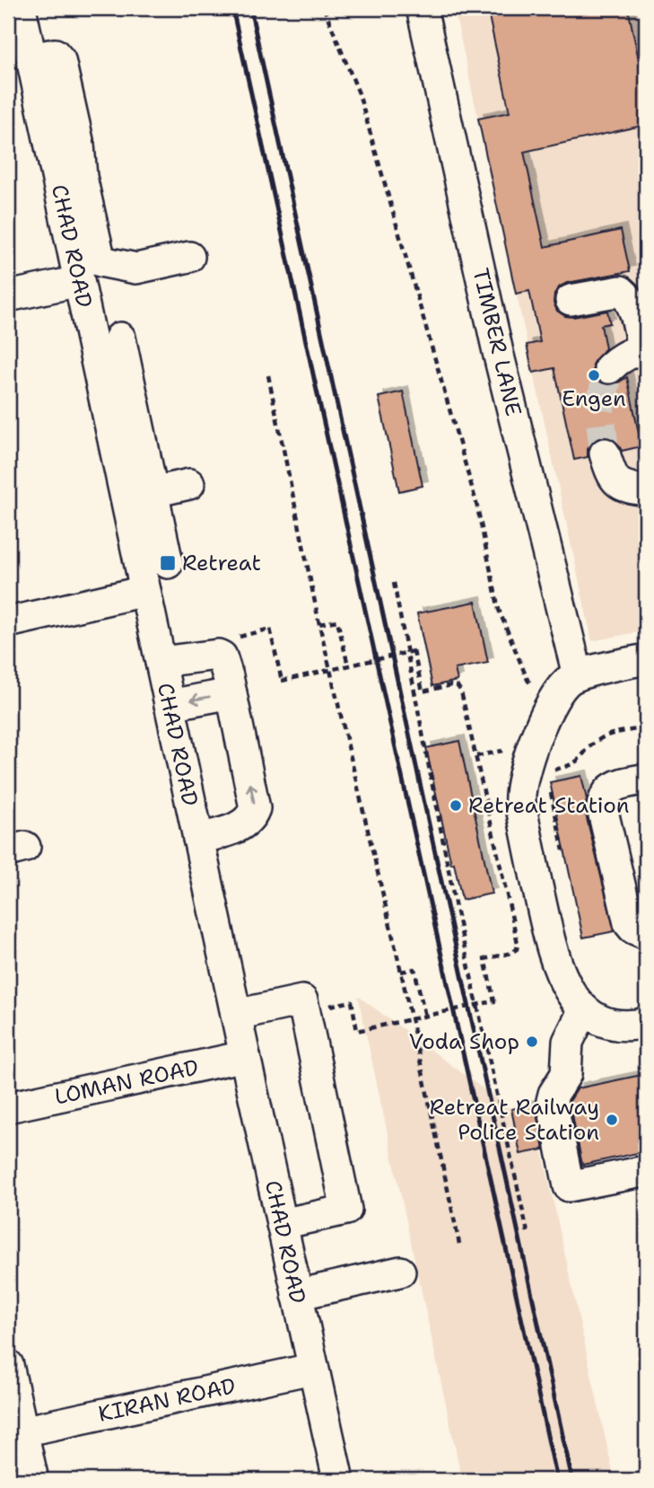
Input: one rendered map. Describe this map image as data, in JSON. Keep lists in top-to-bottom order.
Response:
{
  "streets": {
    "street": [
      "CHAD ROAD",
      "TIMBER LANE",
      "LOMAN ROAD",
      "KIRAN ROAD"
    ]
  },
  "crossings": [
    ["CHAD ROAD", "LOMAN ROAD"],
    ["CHAD ROAD", "KIRAN ROAD"]
  ],
  "places": {
    "other": [
      "Engen",
      "Retreat Station",
      "Voda Shop",
      "Retreat Railway Police Station"
    ],
    "transit": ["Retreat"]
  }
}
